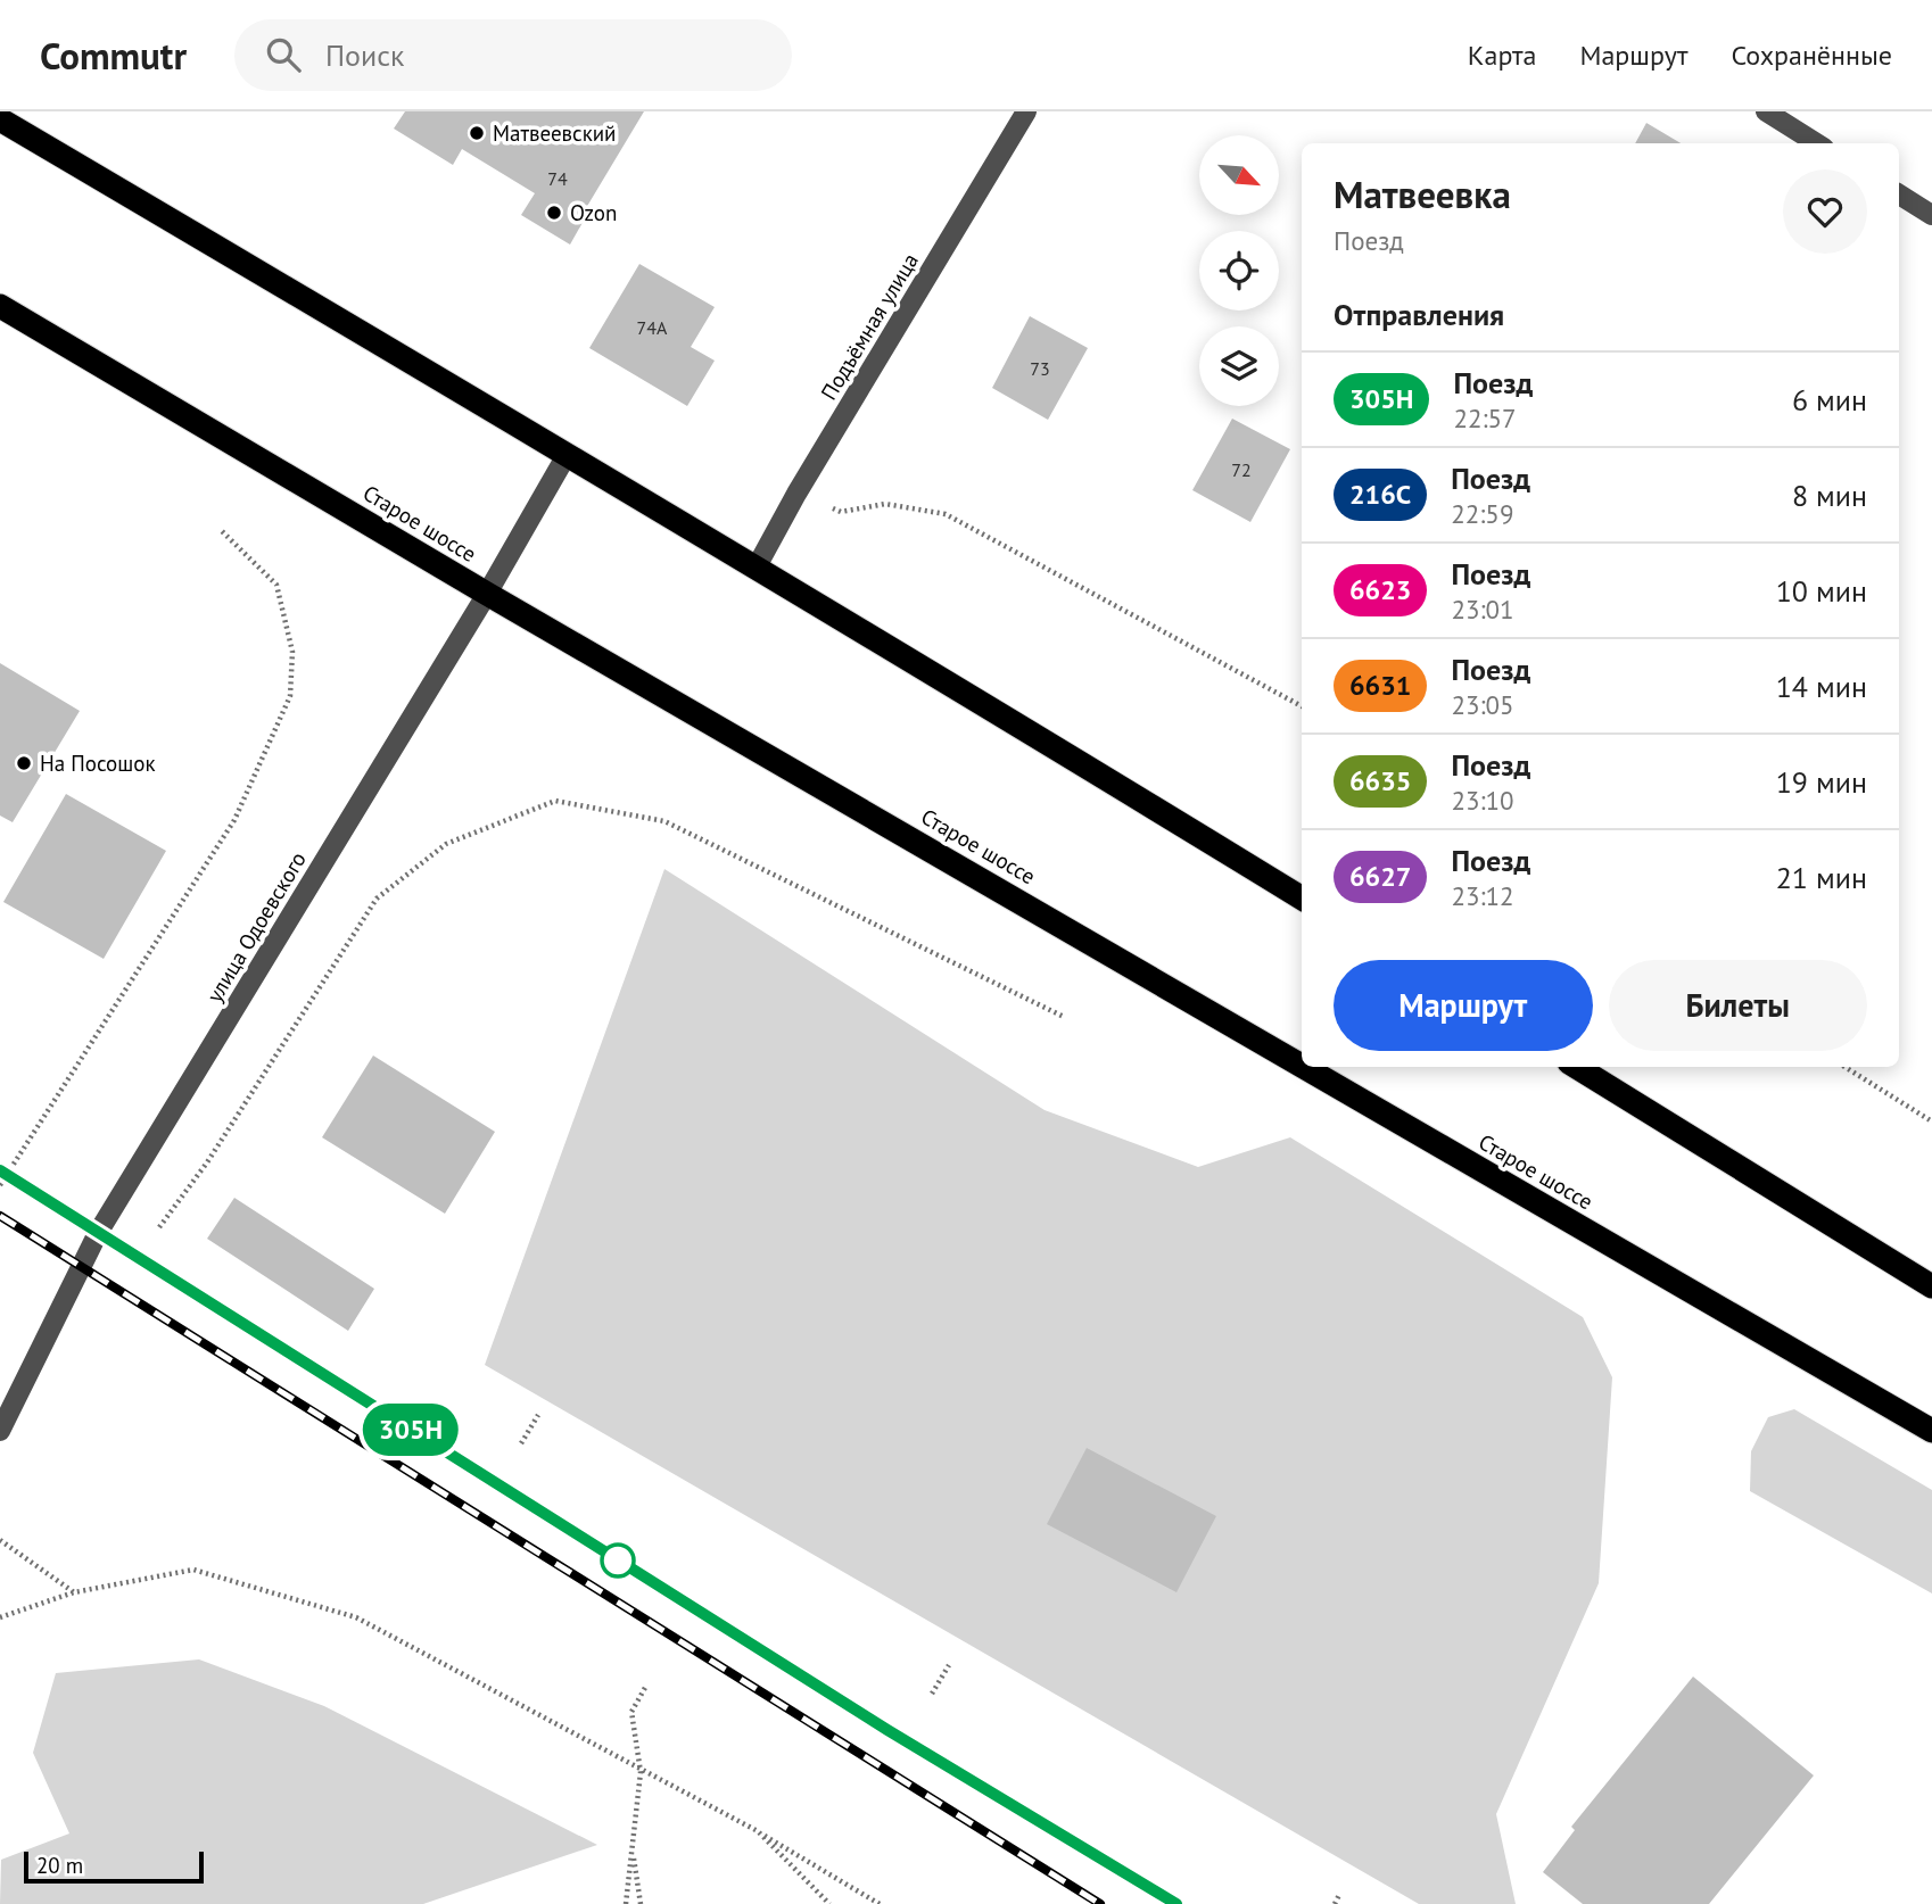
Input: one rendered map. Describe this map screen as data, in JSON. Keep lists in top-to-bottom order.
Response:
{
  "streets": {
    "highway": ["Старое шоссе"],
    "street": ["Подъёмная улица", "улица Одоевского"]
  },
  "crossings": [
    ["Старое шоссе", "улица Одоевского"]
  ],
  "places": ["Матвеевский", "Ozon", "На Посошок"],
  "house_numbers": [
    "74",
    "74А",
    "73",
    "72"
  ],
  "scale_bar": "20 m",
  "north": "bottom right",
  "page": {
    "header": "Commutr",
    "search": "Поиск",
    "nav": ["Карта", "Маршрут", "Сохранённые"],
    "on_map": "305Н",
    "heading": [
      ["Матвеевка", "Поезд"],
      "Отправления"
    ],
    "list": [
      {
        "mark": "305Н",
        "name": "Поезд",
        "note": "22:57",
        "value": "6 мин"
      },
      {
        "mark": "216С",
        "name": "Поезд",
        "note": "22:59",
        "value": "8 мин"
      },
      {
        "mark": "6623",
        "name": "Поезд",
        "note": "23:01",
        "value": "10 мин"
      },
      {
        "mark": "6631",
        "name": "Поезд",
        "note": "23:05",
        "value": "14 мин"
      },
      {
        "mark": "6635",
        "name": "Поезд",
        "note": "23:10",
        "value": "19 мин"
      },
      {
        "mark": "6627",
        "name": "Поезд",
        "note": "23:12",
        "value": "21 мин"
      }
    ],
    "buttons": ["Маршрут", "Билеты"],
    "scale": "20 m"
  }
}
